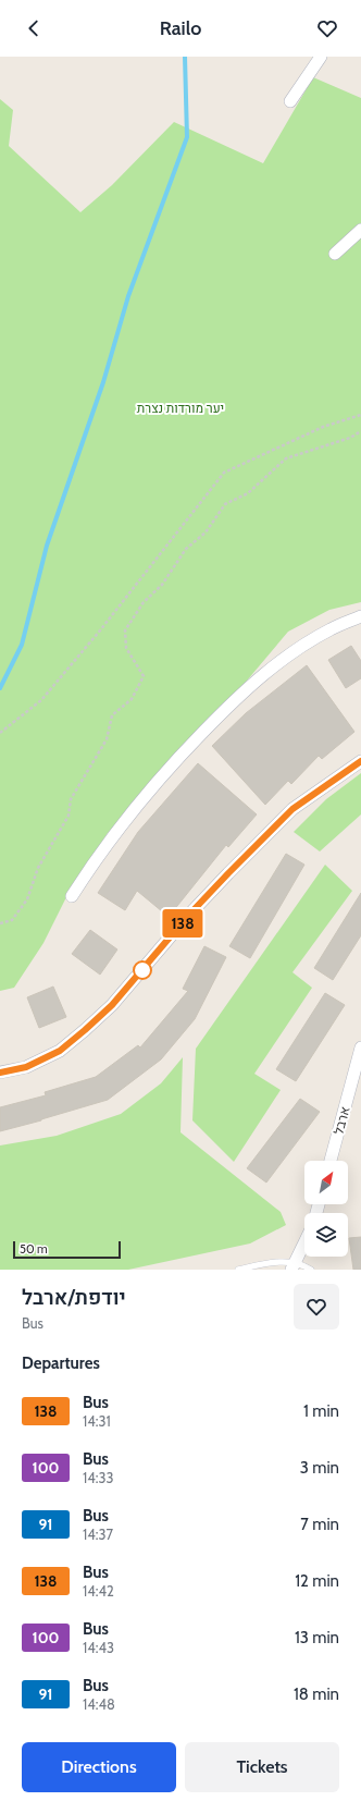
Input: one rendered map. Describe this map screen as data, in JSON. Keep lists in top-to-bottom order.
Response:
{
  "streets": {
    "street": ["ארבל"]
  },
  "parks": ["יער מורדות נצרת"],
  "lines": ["bus line 138"],
  "scale_bar": "50 m",
  "north": "top right",
  "page": {
    "header": "Railo",
    "on_map": "138",
    "scale": "50 m",
    "heading": [
      ["יודפת/ארבל", "Bus"],
      "Departures"
    ],
    "list": [
      {
        "mark": "138",
        "name": "Bus",
        "note": "14:31",
        "value": "1 min"
      },
      {
        "mark": "100",
        "name": "Bus",
        "note": "14:33",
        "value": "3 min"
      },
      {
        "mark": "91",
        "name": "Bus",
        "note": "14:37",
        "value": "7 min"
      },
      {
        "mark": "138",
        "name": "Bus",
        "note": "14:42",
        "value": "12 min"
      },
      {
        "mark": "100",
        "name": "Bus",
        "note": "14:43",
        "value": "13 min"
      },
      {
        "mark": "91",
        "name": "Bus",
        "note": "14:48",
        "value": "18 min"
      }
    ],
    "buttons": ["Directions", "Tickets"]
  }
}
